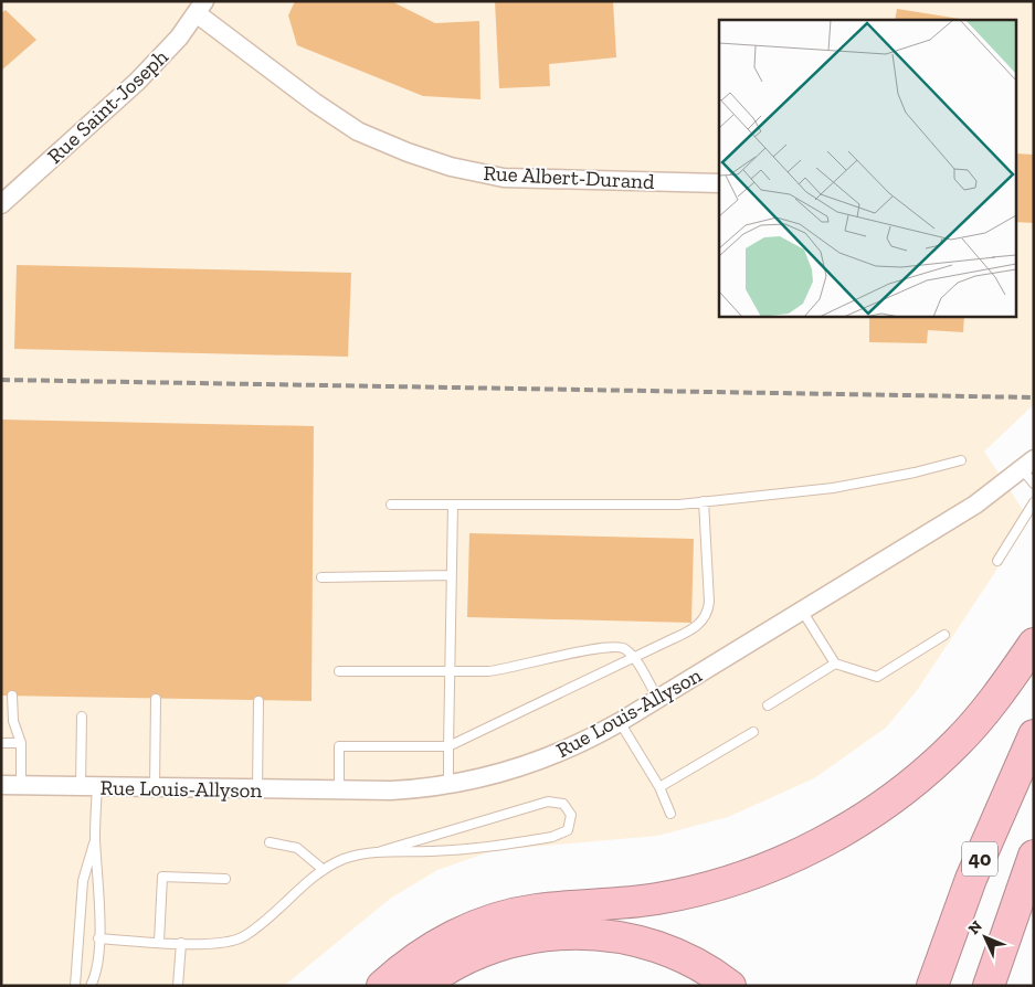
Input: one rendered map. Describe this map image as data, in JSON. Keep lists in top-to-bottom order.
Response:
{
  "streets": {
    "highway": ["40"],
    "street": ["Rue Saint-Joseph", "Rue Albert-Durand", "Rue Louis-Allyson"]
  },
  "crossings": [
    ["Rue Saint-Joseph", "Rue Albert-Durand"]
  ],
  "north": "top left"
}
